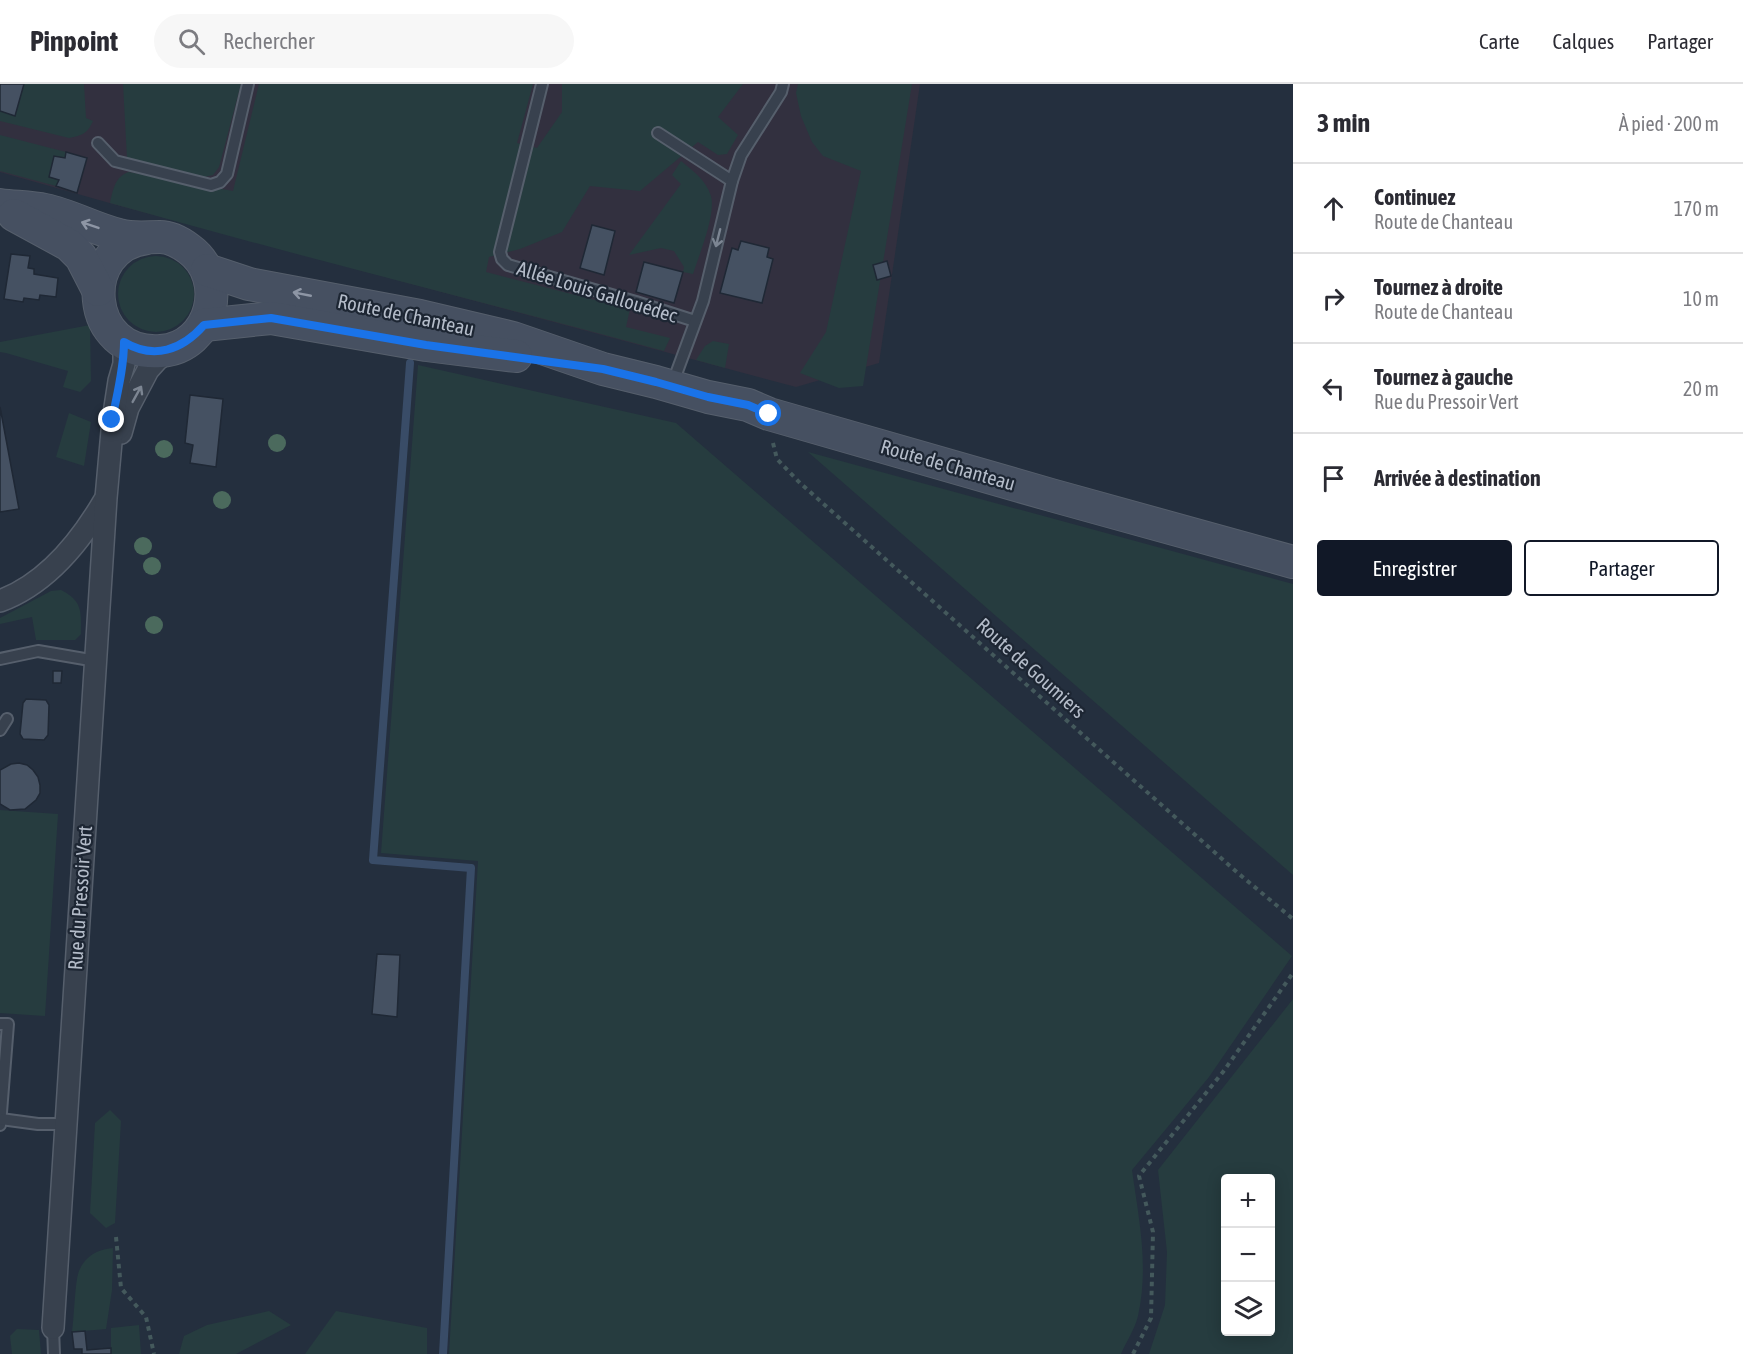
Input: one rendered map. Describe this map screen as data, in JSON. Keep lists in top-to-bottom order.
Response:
{
  "streets": {
    "main road": ["Route de Chanteau"],
    "street": ["Rue du Pressoir Vert"],
    "lane": ["Allée Louis Gallouédec"],
    "path": ["Route de Goumiers"]
  },
  "crossings": [
    ["Route de Chanteau", "Rue du Pressoir Vert"]
  ],
  "page": {
    "header": "Pinpoint",
    "search": "Rechercher",
    "nav": ["Carte", "Calques", "Partager"],
    "heading": ["3 min", "À pied · 200 m"],
    "list": [
      ["Continuez", "Route de Chanteau", "170 m"],
      ["Tournez à droite", "Route de Chanteau", "10 m"],
      ["Tournez à gauche", "Rue du Pressoir Vert", "20 m"],
      "Arrivée à destination"
    ],
    "buttons": ["Enregistrer", "Partager"],
    "map_buttons": ["+", "−"]
  }
}
